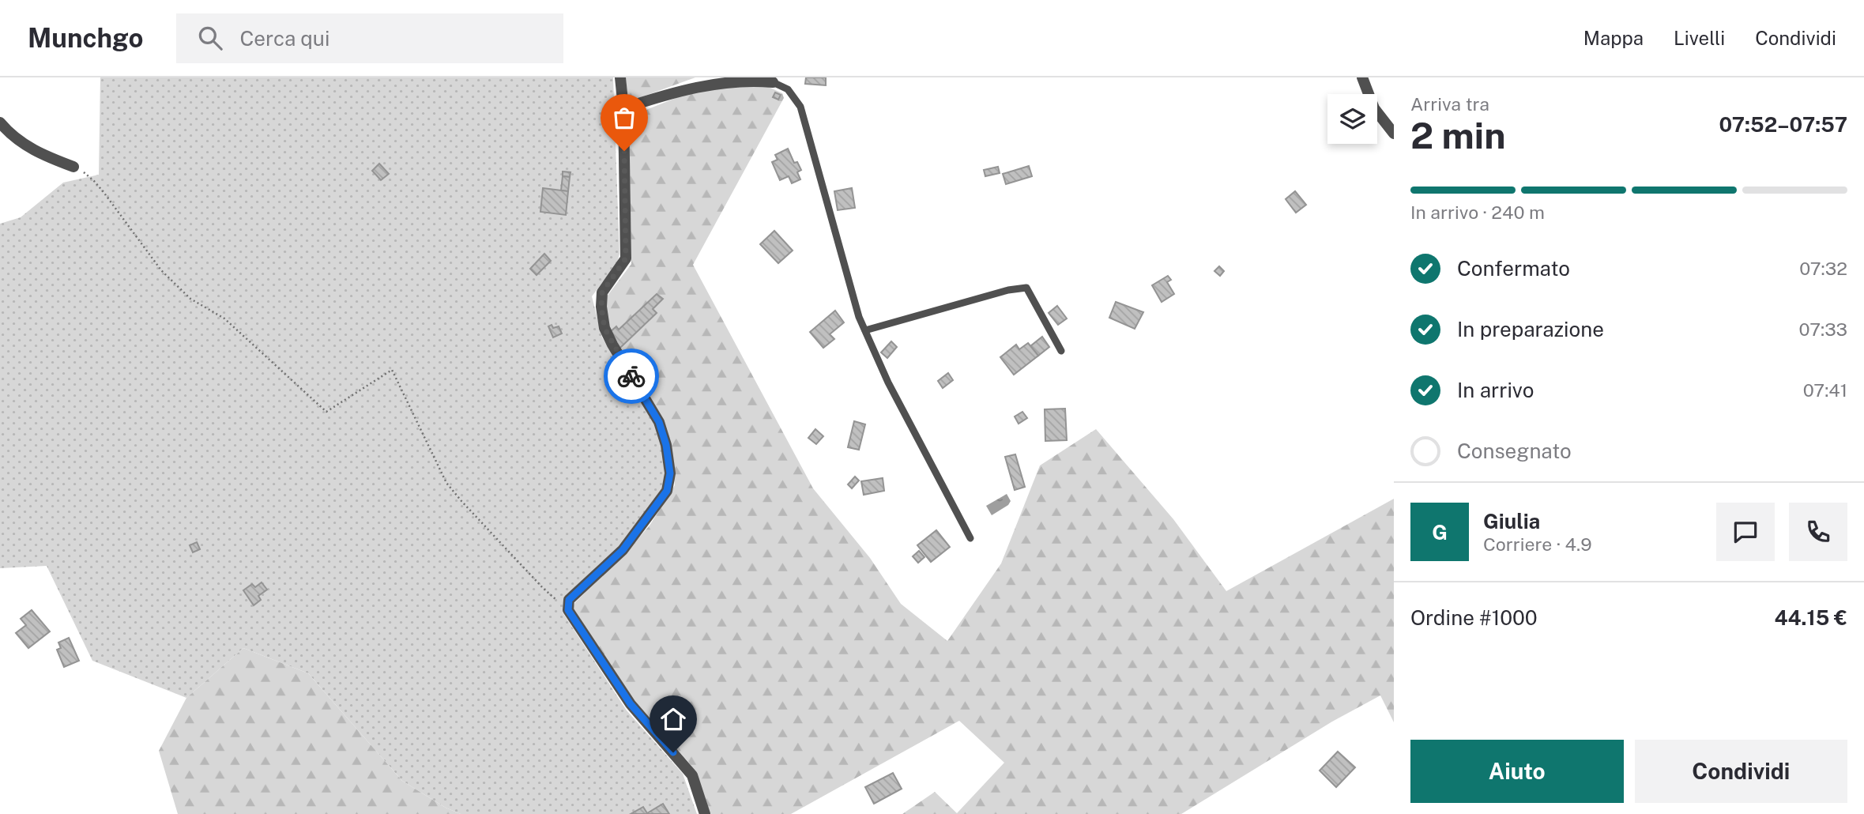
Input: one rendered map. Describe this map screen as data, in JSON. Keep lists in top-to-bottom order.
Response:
{
  "page": {
    "header": "Munchgo",
    "search": "Cerca qui",
    "nav": ["Mappa", "Livelli", "Condividi"],
    "heading": ["2 min", "Arriva tra", "07:52–07:57"],
    "panel": [
      "Giulia",
      "Corriere · 4.9",
      "Ordine #1000",
      "44.15 €"
    ],
    "bar": "In arrivo · 240 m",
    "list": [
      ["Confermato", "07:32"],
      ["In preparazione", "07:33"],
      ["In arrivo", "07:41"],
      "Consegnato"
    ],
    "round": "G",
    "buttons": ["Aiuto", "Condividi"]
  }
}
